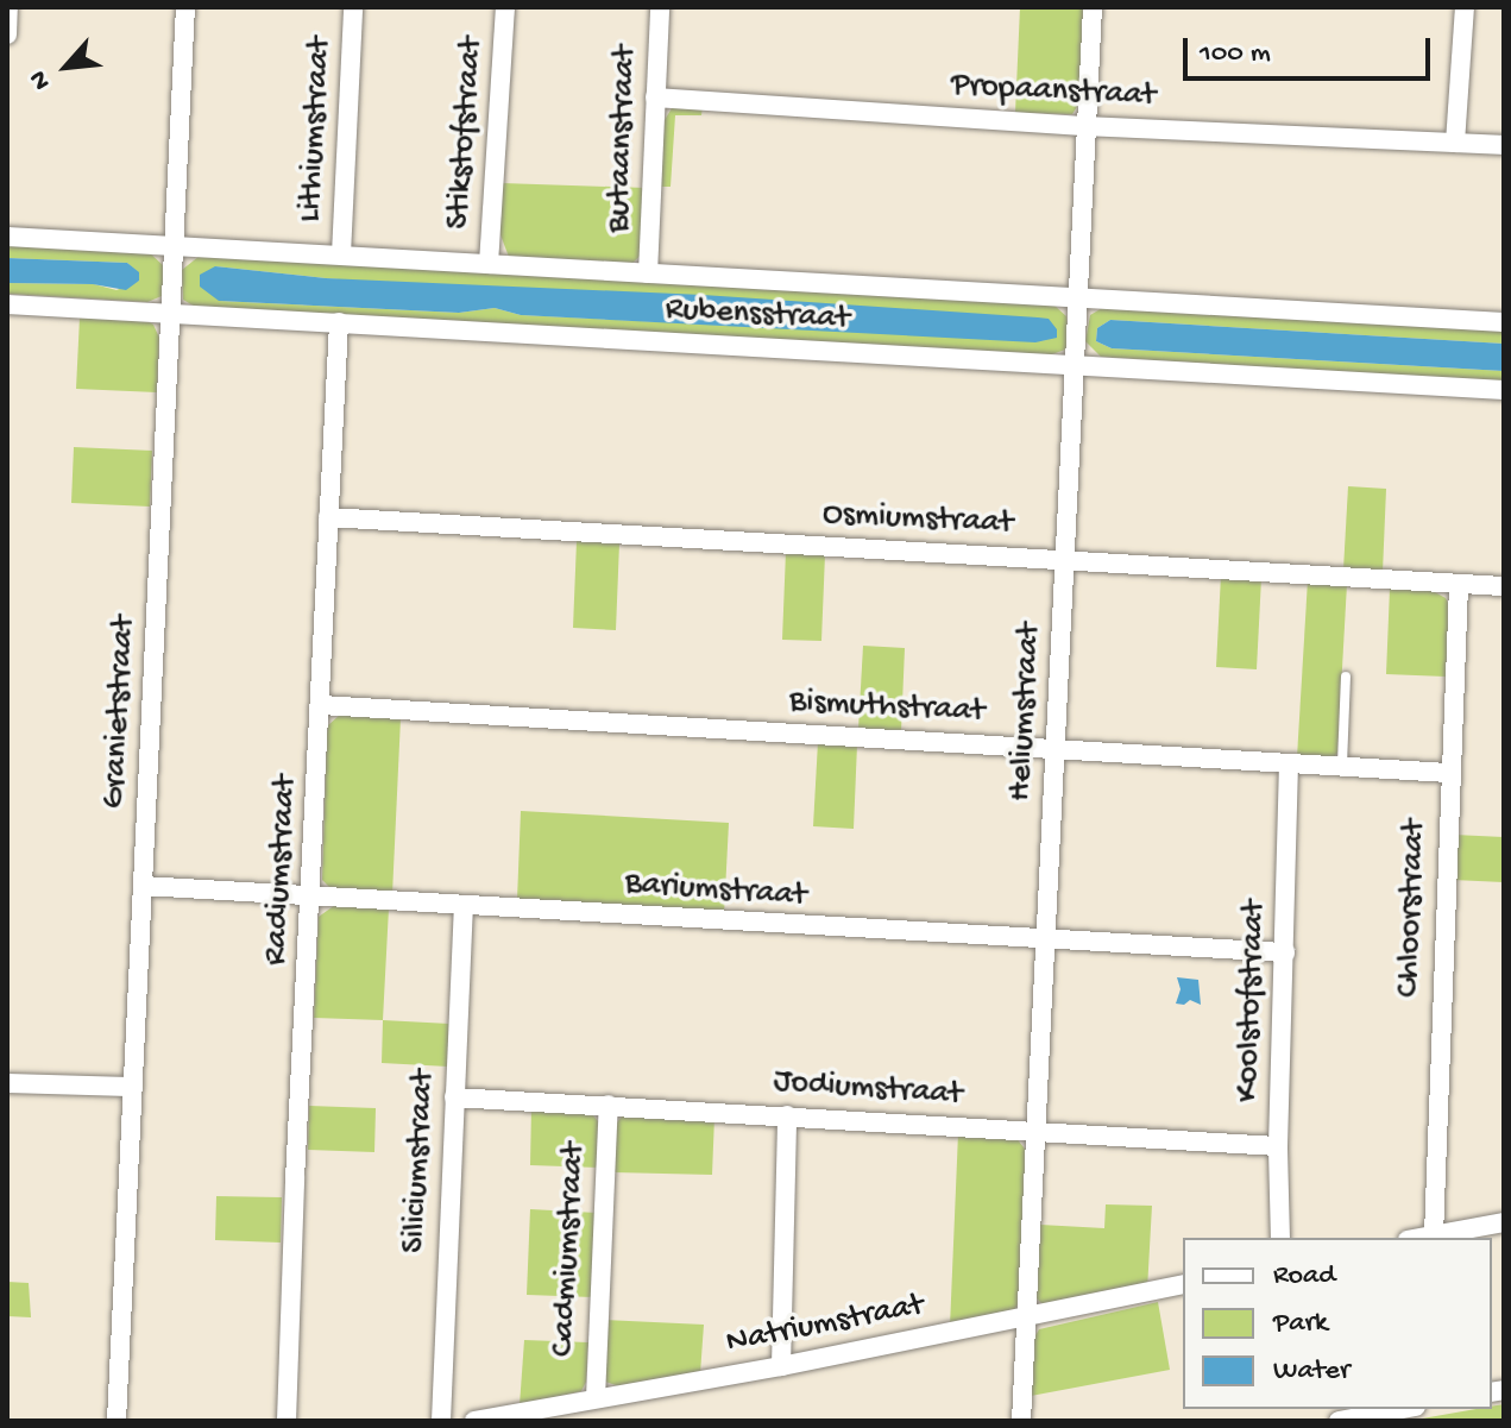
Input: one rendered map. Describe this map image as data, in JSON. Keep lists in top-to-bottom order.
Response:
{
  "streets": {
    "street": [
      "Propaanstraat",
      "Lithiumstraat",
      "Stikstofstraat",
      "Butaanstraat",
      "Rubensstraat",
      "Osmiumstraat",
      "Bismuthstraat",
      "Granietstraat",
      "Heliumstraat",
      "Radiumstraat",
      "Bariumstraat",
      "Chloorstraat",
      "Koolstofstraat",
      "Jodiumstraat",
      "Siliciumstraat",
      "Cadmiumstraat",
      "Natriumstraat"
    ]
  },
  "crossings": [
    ["Propaanstraat", "Butaanstraat"],
    ["Propaanstraat", "Heliumstraat"],
    ["Lithiumstraat", "Rubensstraat"],
    ["Stikstofstraat", "Rubensstraat"],
    ["Butaanstraat", "Rubensstraat"],
    ["Rubensstraat", "Granietstraat"],
    ["Rubensstraat", "Heliumstraat"],
    ["Rubensstraat", "Radiumstraat"],
    ["Osmiumstraat", "Heliumstraat"],
    ["Osmiumstraat", "Radiumstraat"],
    ["Osmiumstraat", "Chloorstraat"],
    ["Bismuthstraat", "Heliumstraat"],
    ["Bismuthstraat", "Radiumstraat"],
    ["Bismuthstraat", "Chloorstraat"],
    ["Bismuthstraat", "Koolstofstraat"],
    ["Granietstraat", "Bariumstraat"],
    ["Heliumstraat", "Bariumstraat"],
    ["Heliumstraat", "Jodiumstraat"],
    ["Heliumstraat", "Natriumstraat"],
    ["Radiumstraat", "Bariumstraat"],
    ["Bariumstraat", "Koolstofstraat"],
    ["Bariumstraat", "Siliciumstraat"],
    ["Koolstofstraat", "Jodiumstraat"],
    ["Jodiumstraat", "Siliciumstraat"],
    ["Jodiumstraat", "Cadmiumstraat"],
    ["Cadmiumstraat", "Natriumstraat"]
  ],
  "legend": ["Road", "Park", "Water"],
  "scale_bar": "100 m",
  "north": "bottom left"
}
